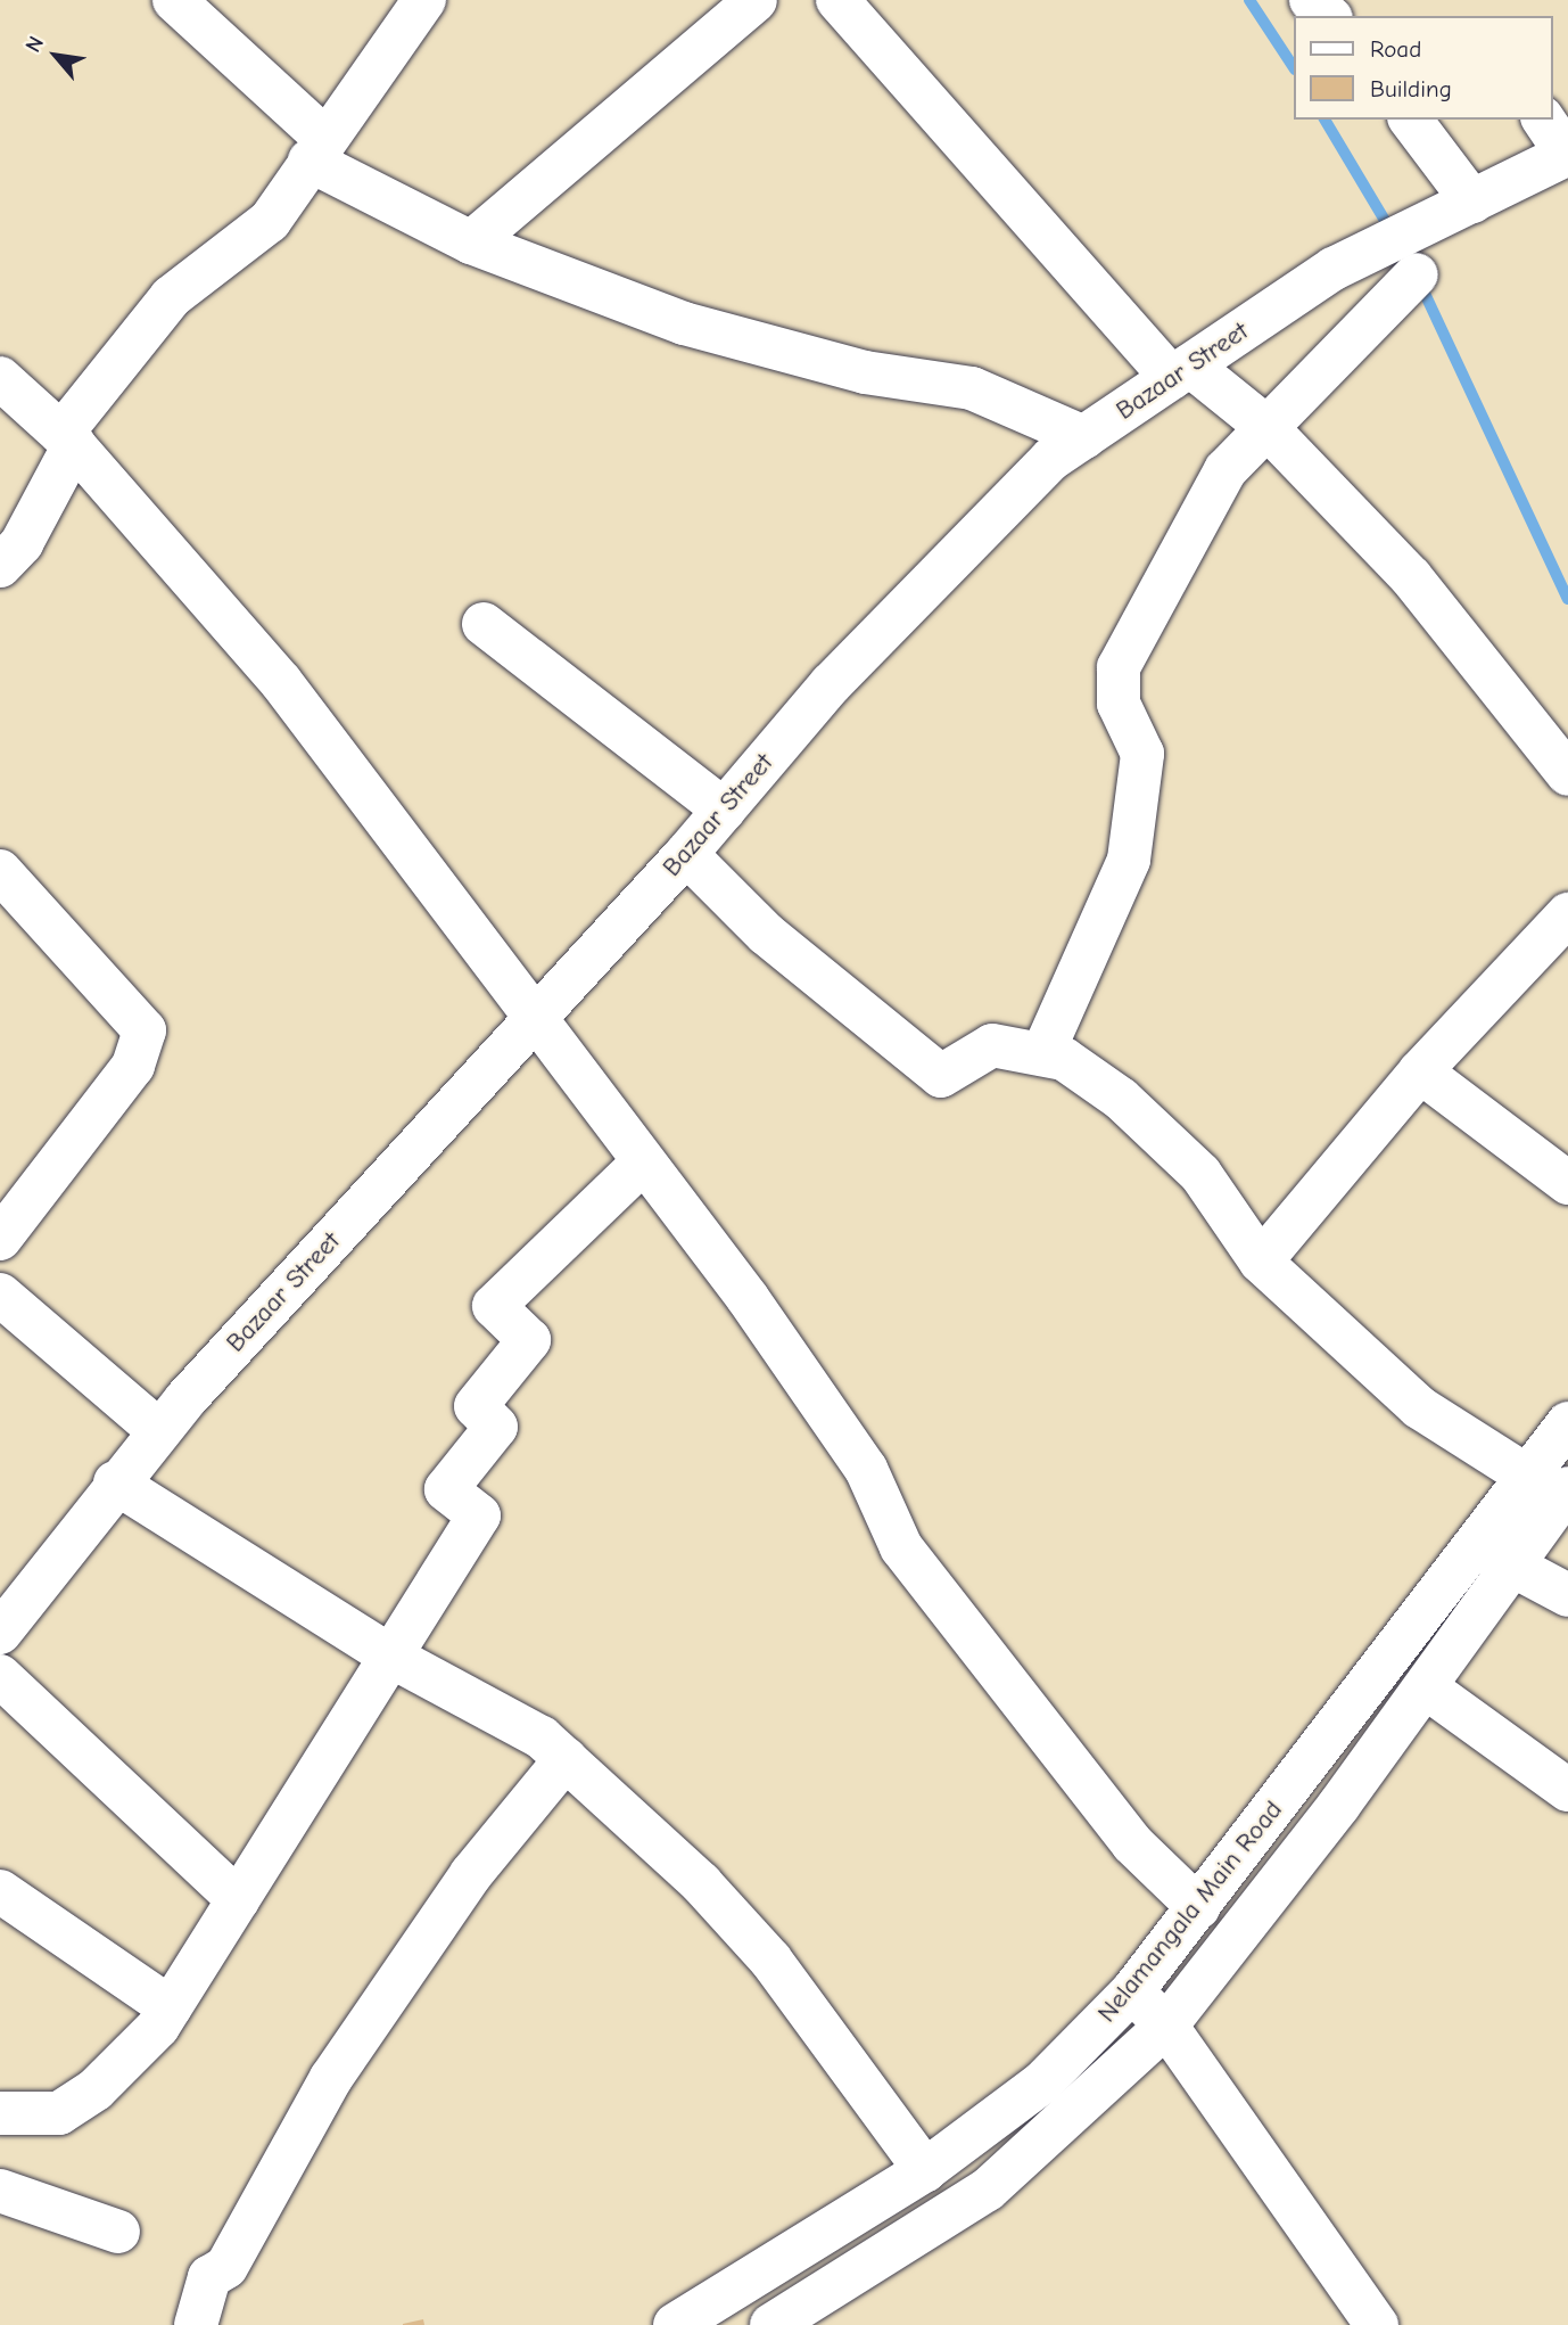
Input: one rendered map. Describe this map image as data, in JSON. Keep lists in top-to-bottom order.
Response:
{
  "streets": {
    "street": ["Bazaar Street", "Nelamangala Main Road"]
  },
  "legend": ["Road", "Building"],
  "north": "top left"
}
